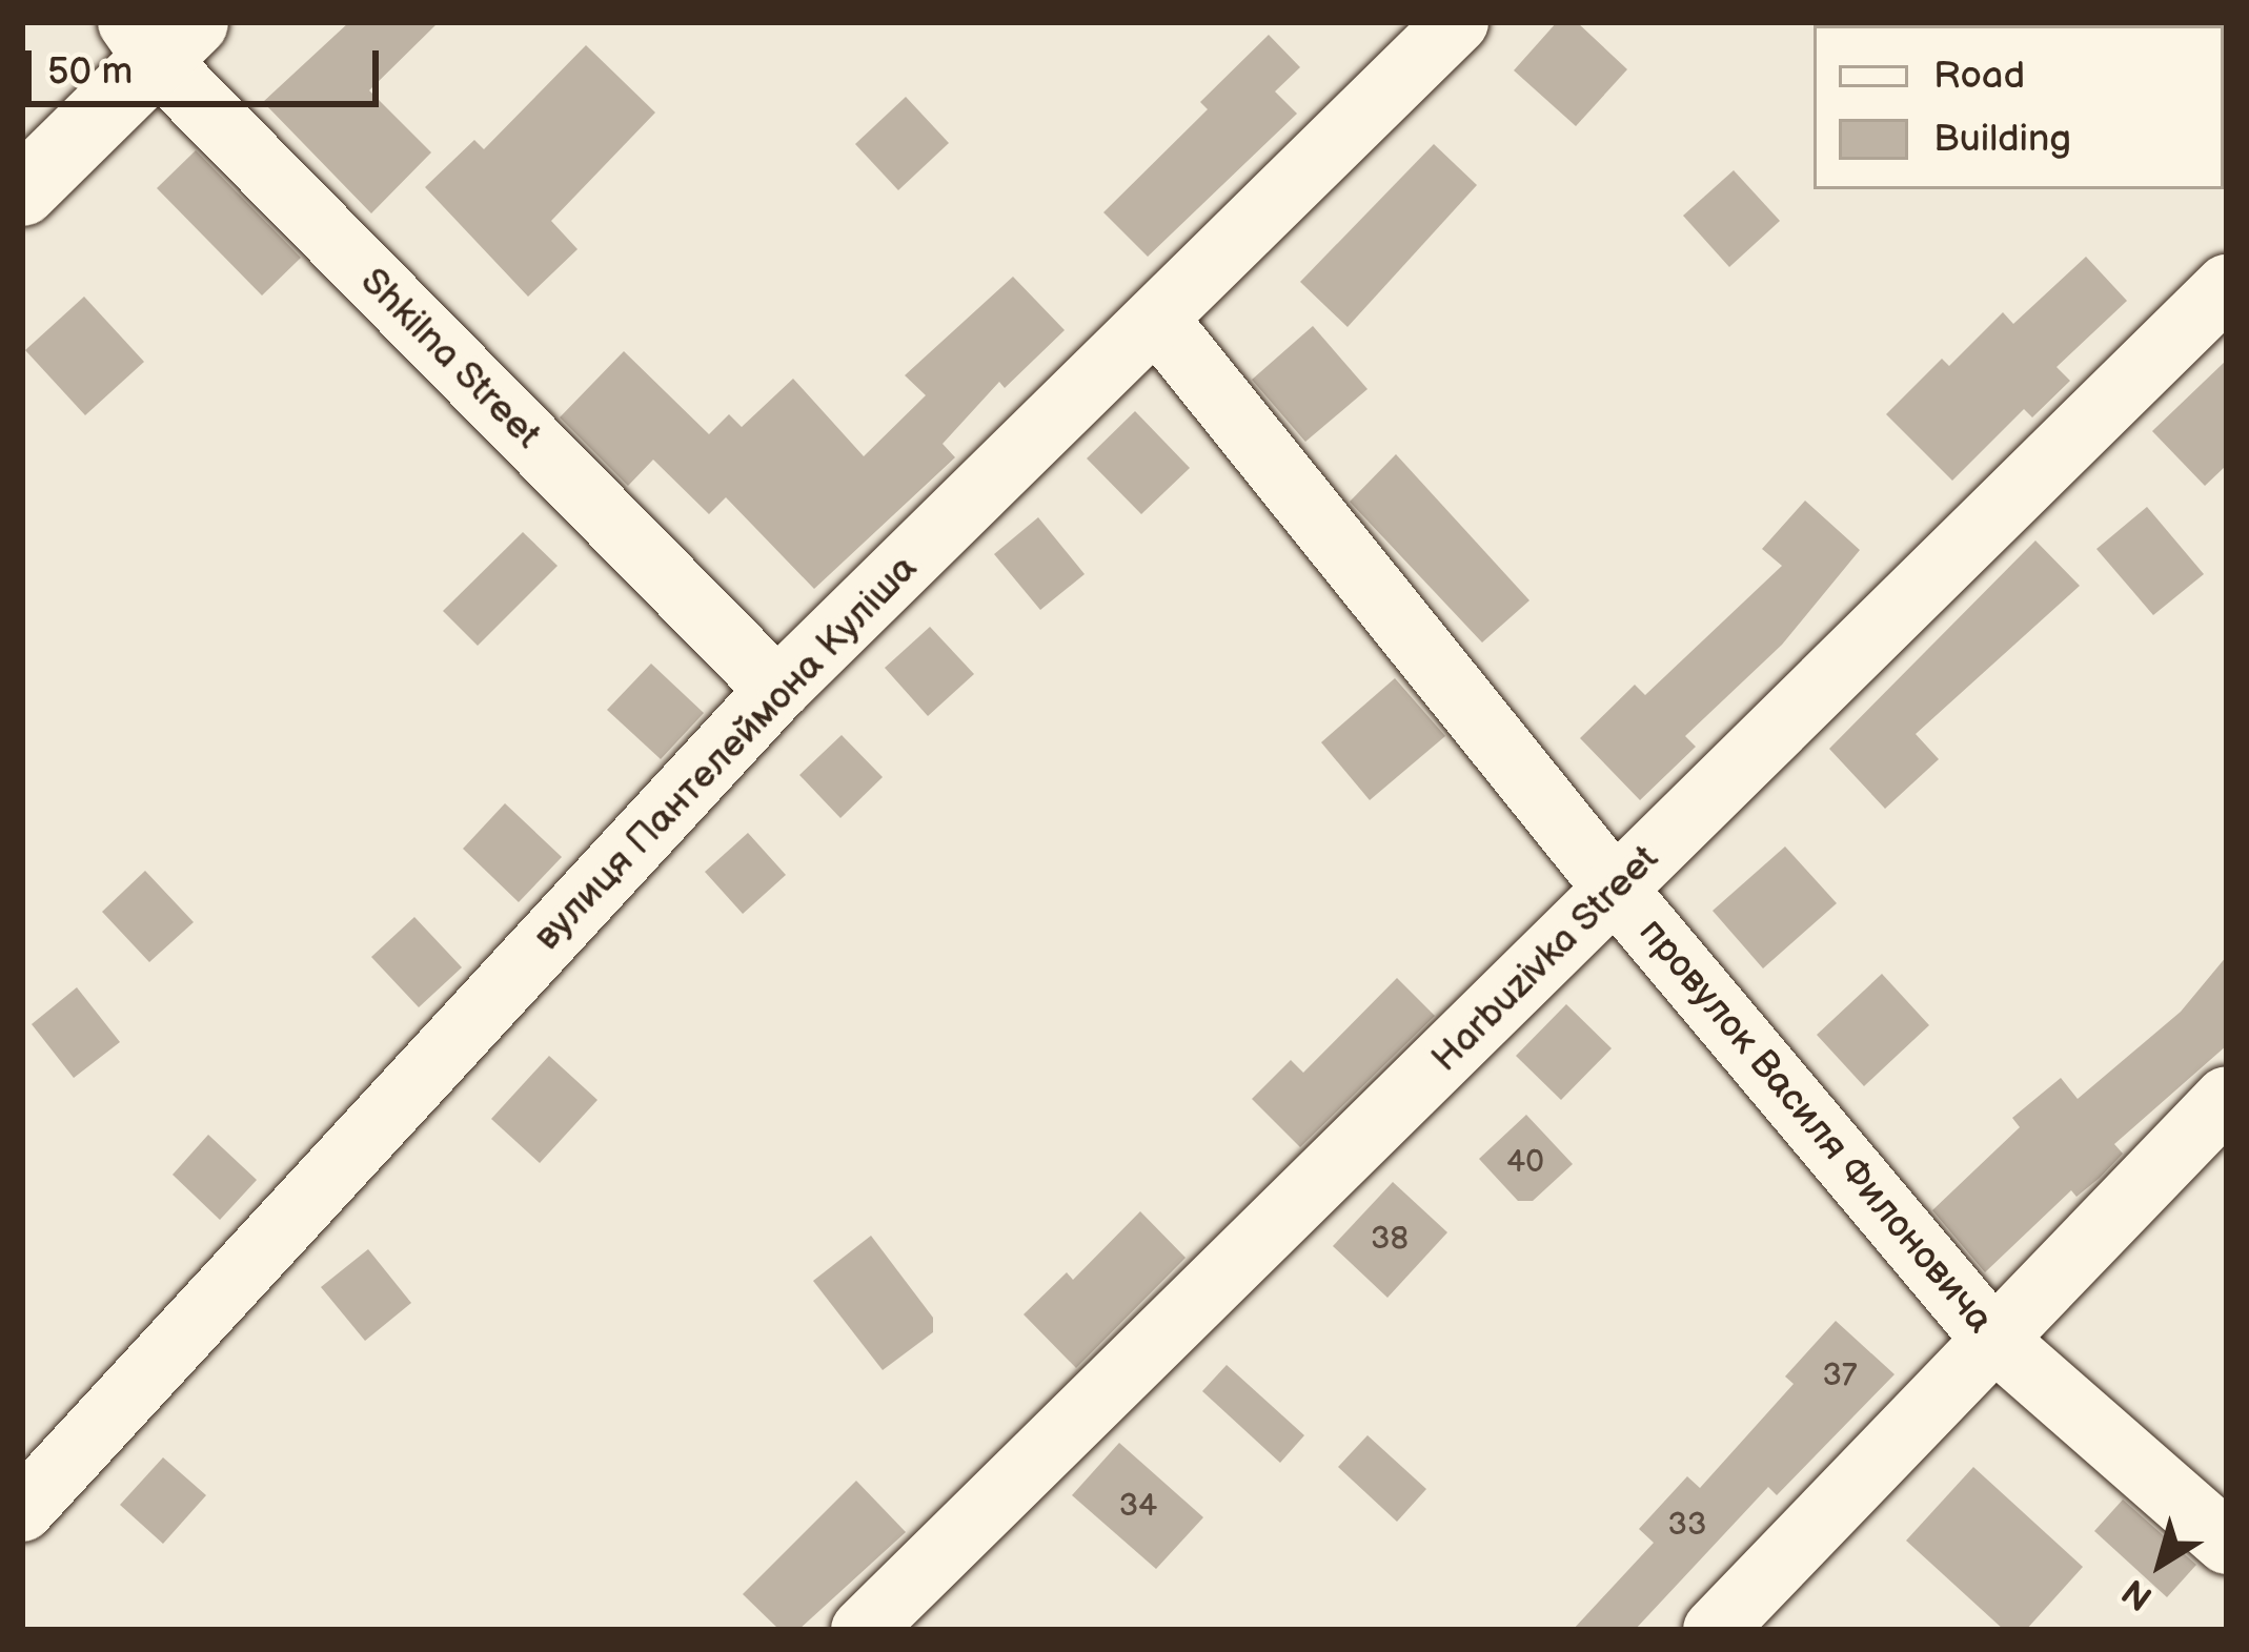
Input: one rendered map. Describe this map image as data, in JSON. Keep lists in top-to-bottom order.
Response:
{
  "streets": {
    "street": [
      "Shkilna Street",
      "вулиця Пантелеймона Куліша",
      "Harbuzivka Street",
      "провулок Василя Филоновича"
    ]
  },
  "crossings": [
    ["Shkilna Street", "вулиця Пантелеймона Куліша"],
    ["вулиця Пантелеймона Куліша", "провулок Василя Филоновича"],
    ["Harbuzivka Street", "провулок Василя Филоновича"]
  ],
  "house_numbers": [
    "40",
    "38",
    "37",
    "34",
    "33"
  ],
  "legend": ["Road", "Building"],
  "scale_bar": "50 m",
  "north": "bottom left"
}
